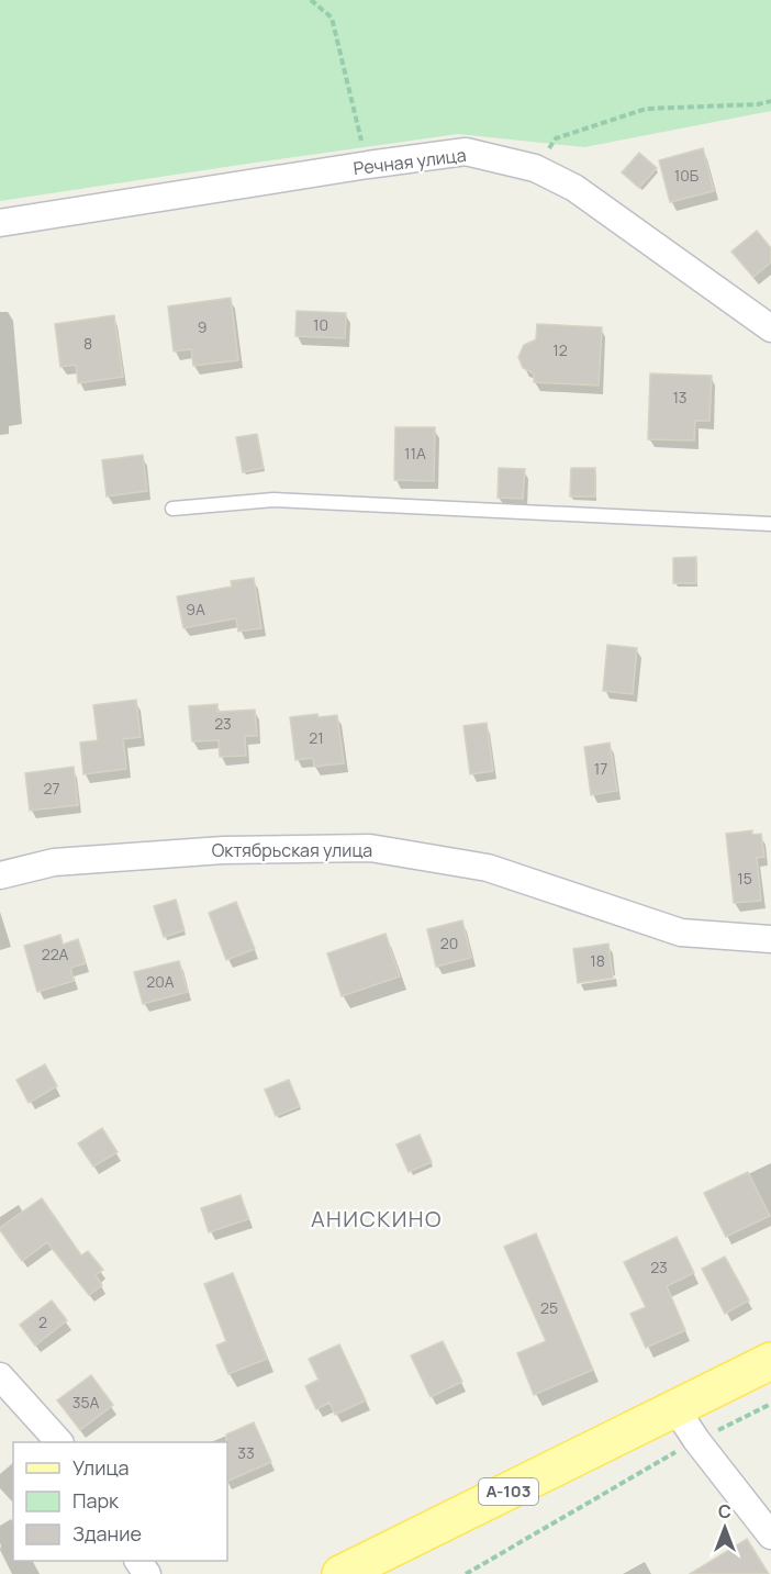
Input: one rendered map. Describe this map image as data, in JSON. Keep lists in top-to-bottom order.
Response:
{
  "streets": {
    "main road": ["А-103"],
    "street": ["Речная улица", "Октябрьская улица"]
  },
  "districts": ["АНИСКИНО"],
  "house_numbers": [
    "10Б",
    "10",
    "9",
    "8",
    "12",
    "13",
    "11А",
    "9А",
    "23",
    "21",
    "17",
    "27",
    "15",
    "20",
    "22А",
    "18",
    "20А",
    "23",
    "25",
    "2",
    "35А",
    "33"
  ],
  "legend": ["Улица", "Парк", "Здание"],
  "north": "top"
}
